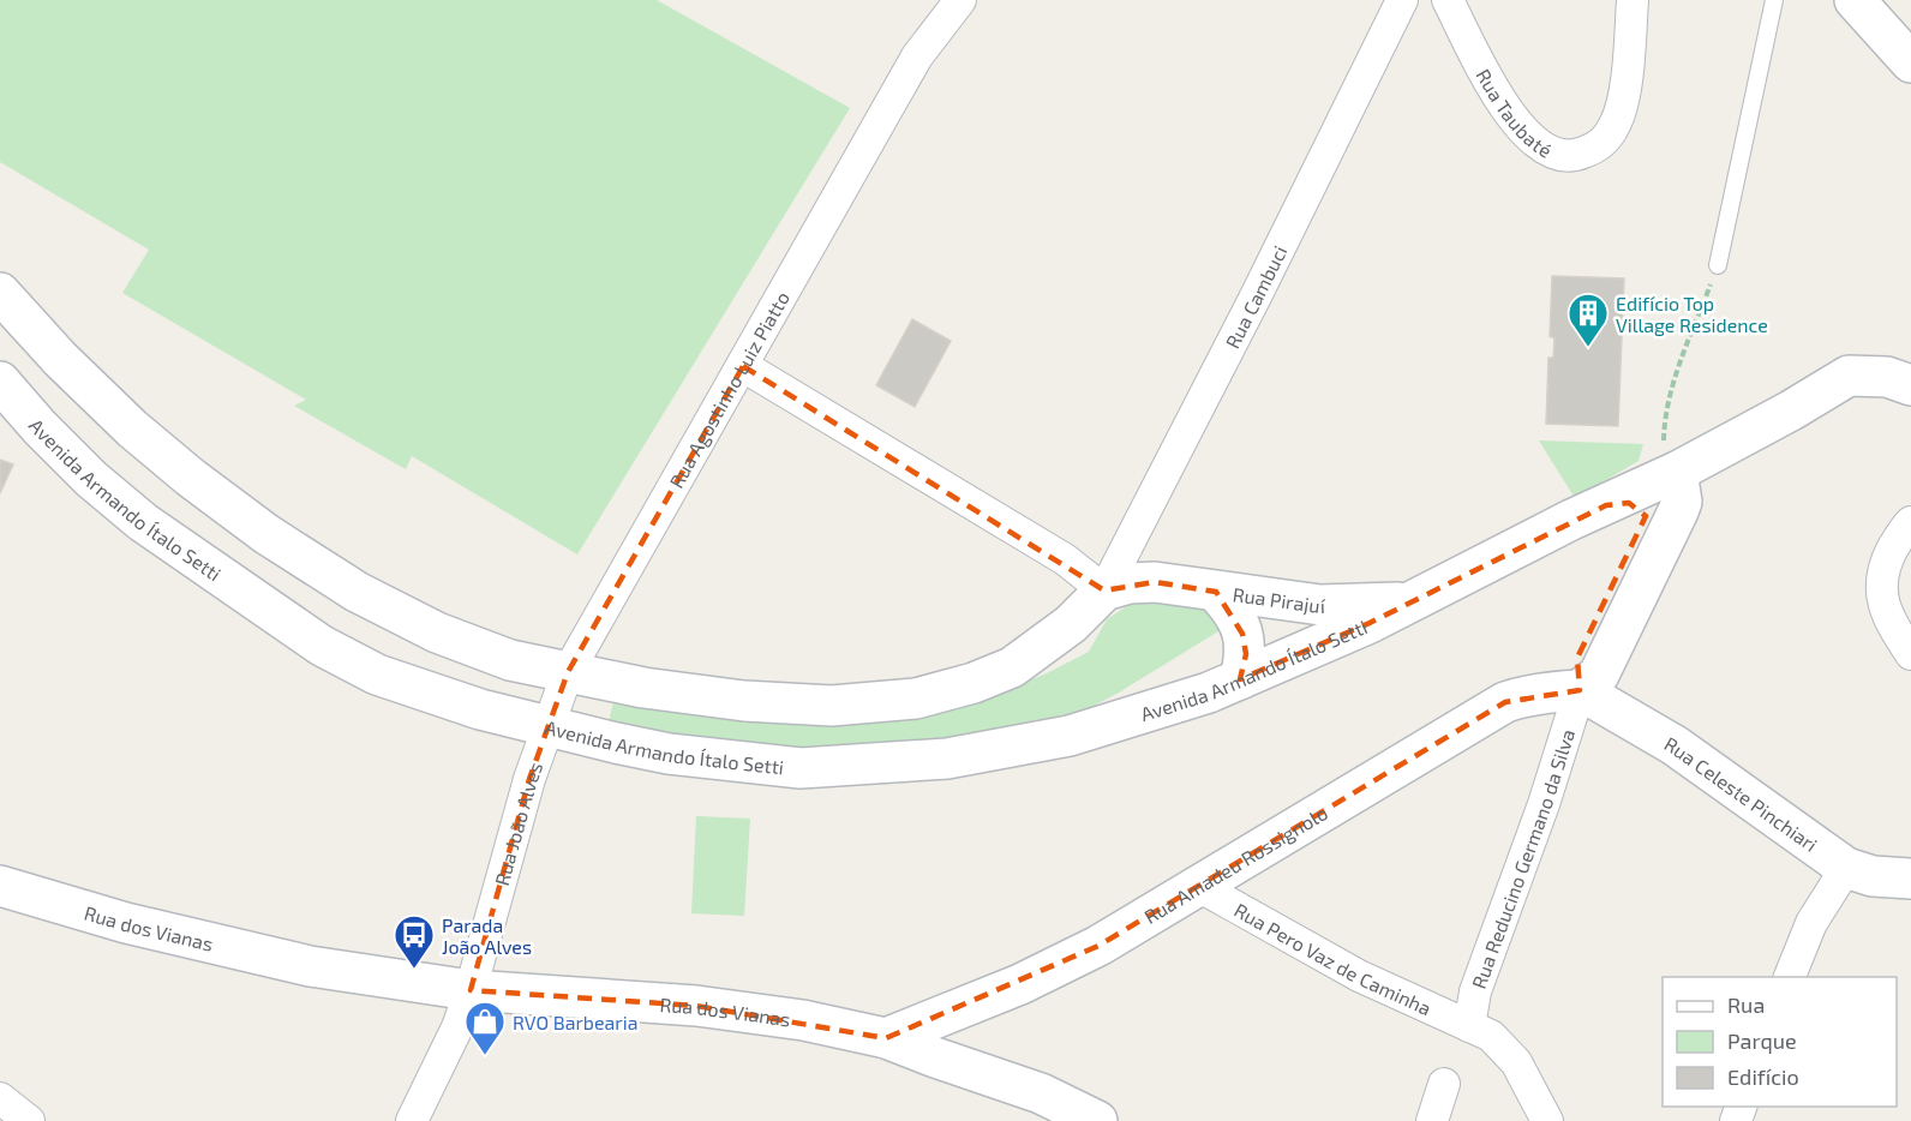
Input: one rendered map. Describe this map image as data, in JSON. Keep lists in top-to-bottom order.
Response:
{
  "streets": {
    "main road": [
      "Avenida Armando Ítalo Setti",
      "Rua Pirajuí",
      "Rua Celeste Pinchiari",
      "Rua Reducino Germano da Silva",
      "Rua Amadeu Rossignolo",
      "Rua dos Vianas"
    ],
    "street": [
      "Rua Taubaté",
      "Rua Cambuci",
      "Rua Agostinho Luiz Piatto",
      "Rua João Alves",
      "Rua Pero Vaz de Caminha"
    ]
  },
  "crossings": [
    ["Rua Cambuci", "Rua Pirajuí"],
    ["Rua Agostinho Luiz Piatto", "Avenida Armando Ítalo Setti"],
    ["Rua Agostinho Luiz Piatto", "Rua João Alves"],
    ["Avenida Armando Ítalo Setti", "Rua Pirajuí"],
    ["Avenida Armando Ítalo Setti", "Rua João Alves"],
    ["Rua Pirajuí", "Rua Reducino Germano da Silva"],
    ["Rua Celeste Pinchiari", "Rua Reducino Germano da Silva"],
    ["Rua Celeste Pinchiari", "Rua Amadeu Rossignolo"],
    ["Rua João Alves", "Rua dos Vianas"],
    ["Rua Reducino Germano da Silva", "Rua Amadeu Rossignolo"],
    ["Rua Reducino Germano da Silva", "Rua Pero Vaz de Caminha"],
    ["Rua Amadeu Rossignolo", "Rua dos Vianas"],
    ["Rua Amadeu Rossignolo", "Rua Pero Vaz de Caminha"]
  ],
  "places": {
    "building": ["Edifício Top Village Residence"],
    "bus stop": ["Parada João Alves"],
    "shop": ["RVO Barbearia"]
  },
  "legend": ["Rua", "Parque", "Edifício"]
}
